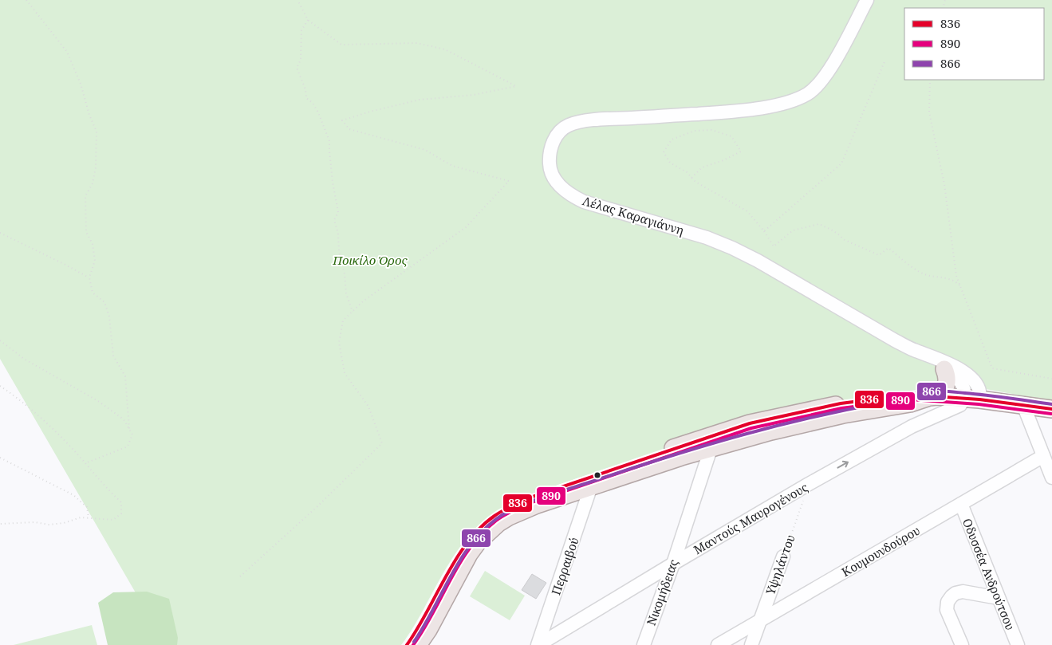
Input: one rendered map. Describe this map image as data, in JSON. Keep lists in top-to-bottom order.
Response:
{
  "streets": {
    "street": [
      "Λέλας Καραγιάννη",
      "Μαντούς Μαυρογένους",
      "Κουμουνδούρου",
      "Υψηλάντου",
      "Περραιβού",
      "Οδυσσέα Ανδρούτσου",
      "Νικομήδειας"
    ]
  },
  "crossings": [
    ["Λέλας Καραγιάννη", "Μαντούς Μαυρογένους"],
    ["Μαντούς Μαυρογένους", "Υψηλάντου"],
    ["Μαντούς Μαυρογένους", "Περραιβού"],
    ["Μαντούς Μαυρογένους", "Νικομήδειας"],
    ["Κουμουνδούρου", "Υψηλάντου"],
    ["Κουμουνδούρου", "Οδυσσέα Ανδρούτσου"]
  ],
  "one_way": ["Μαντούς Μαυρογένους"],
  "parks": ["Ποικίλο Όρος"],
  "lines": ["transit line 866", "transit line 836", "transit line 890"],
  "legend": ["836", "890", "866"]
}
